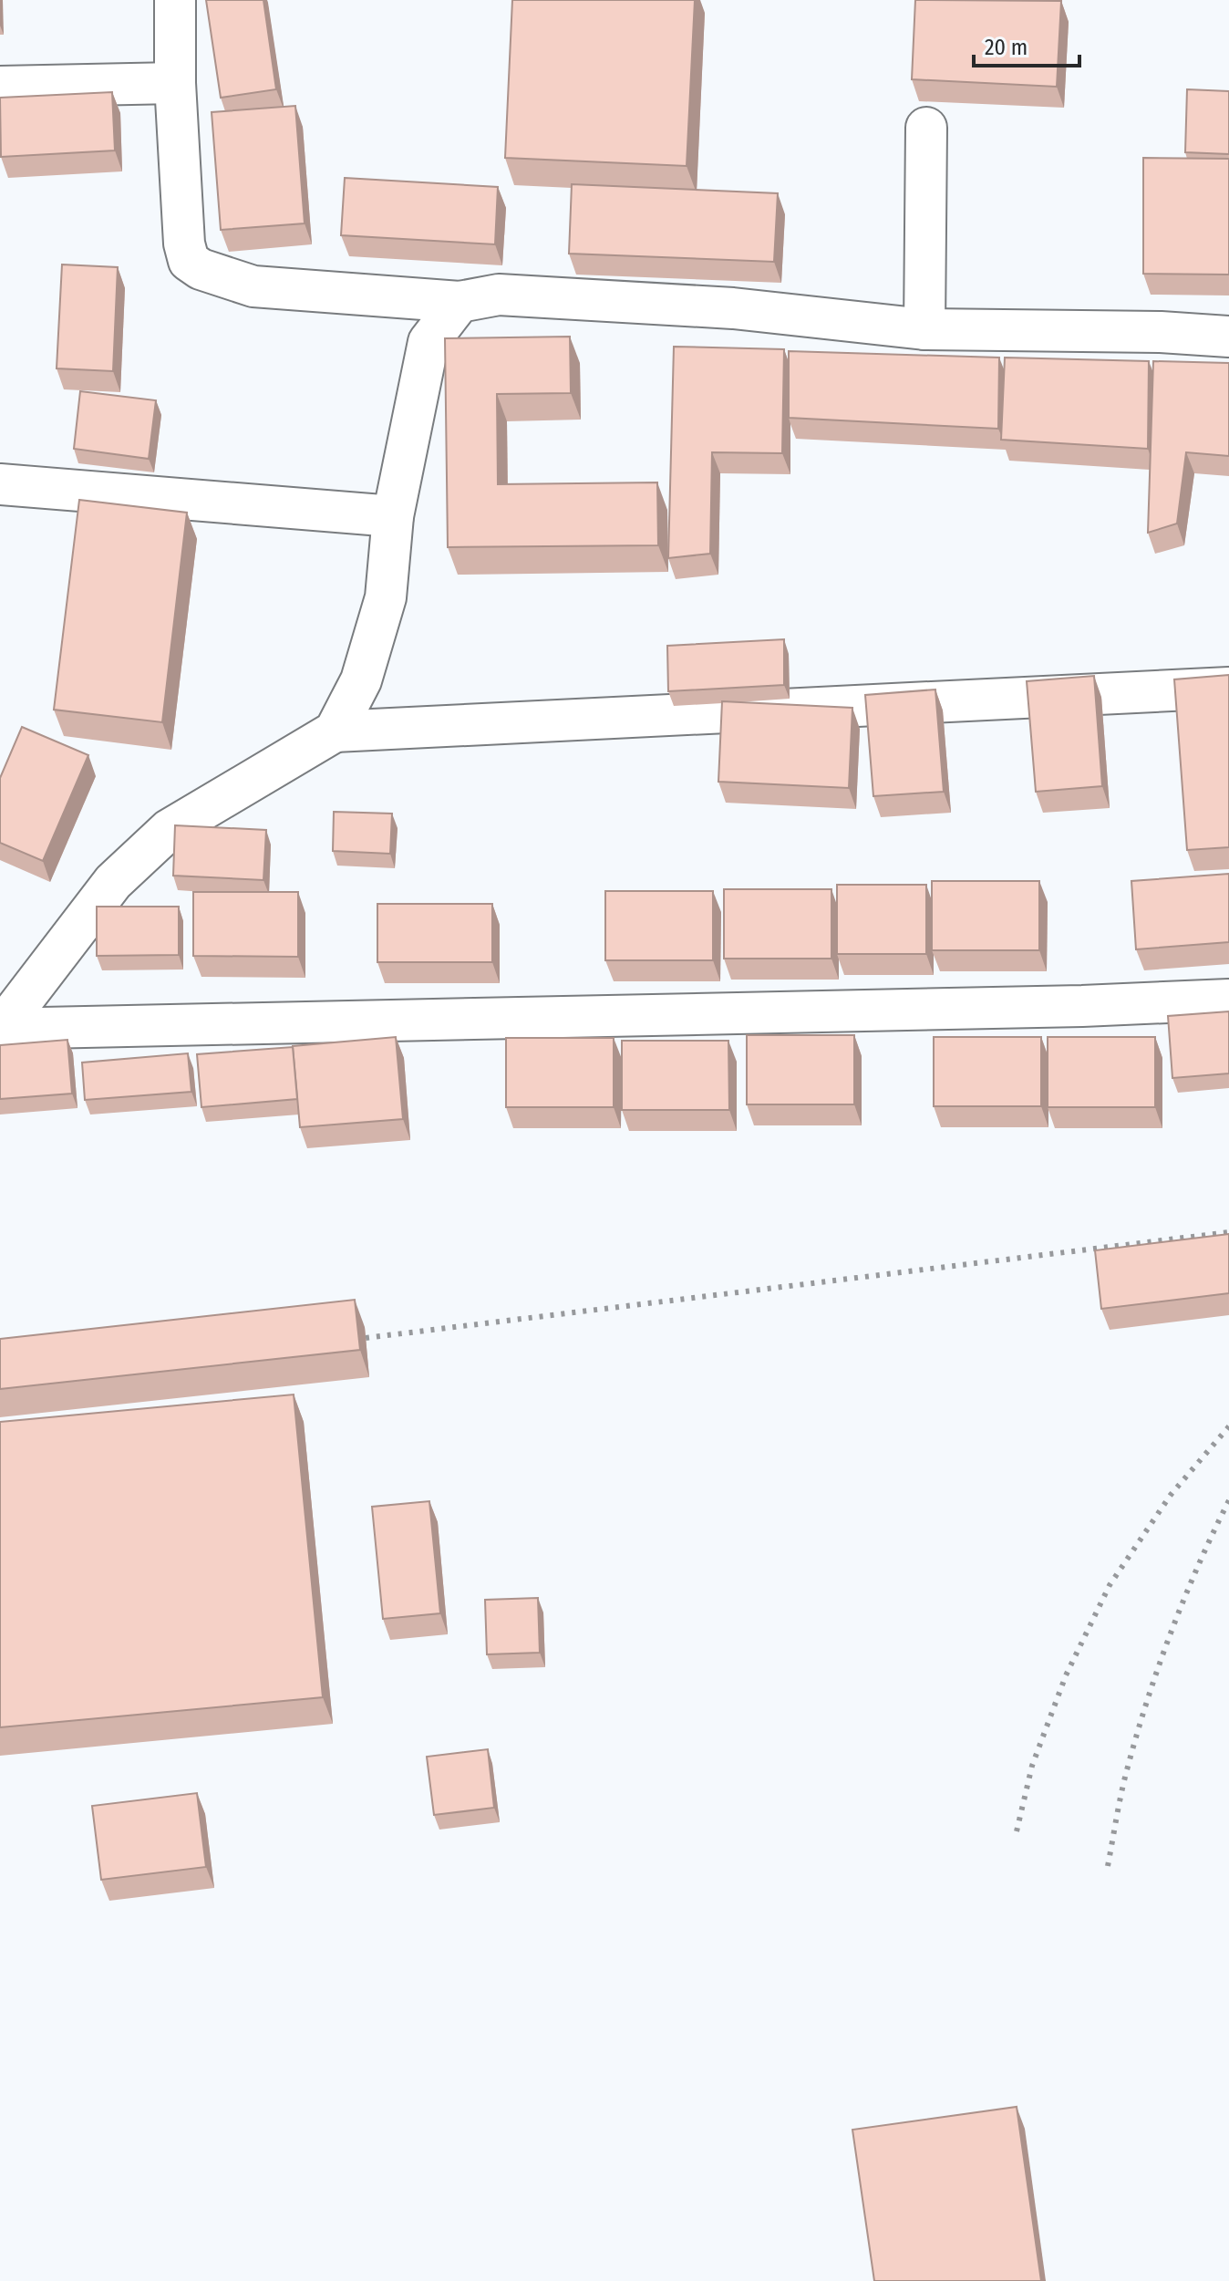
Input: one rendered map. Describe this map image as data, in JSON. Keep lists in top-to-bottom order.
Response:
{
  "scale_bar": "20 m"
}
